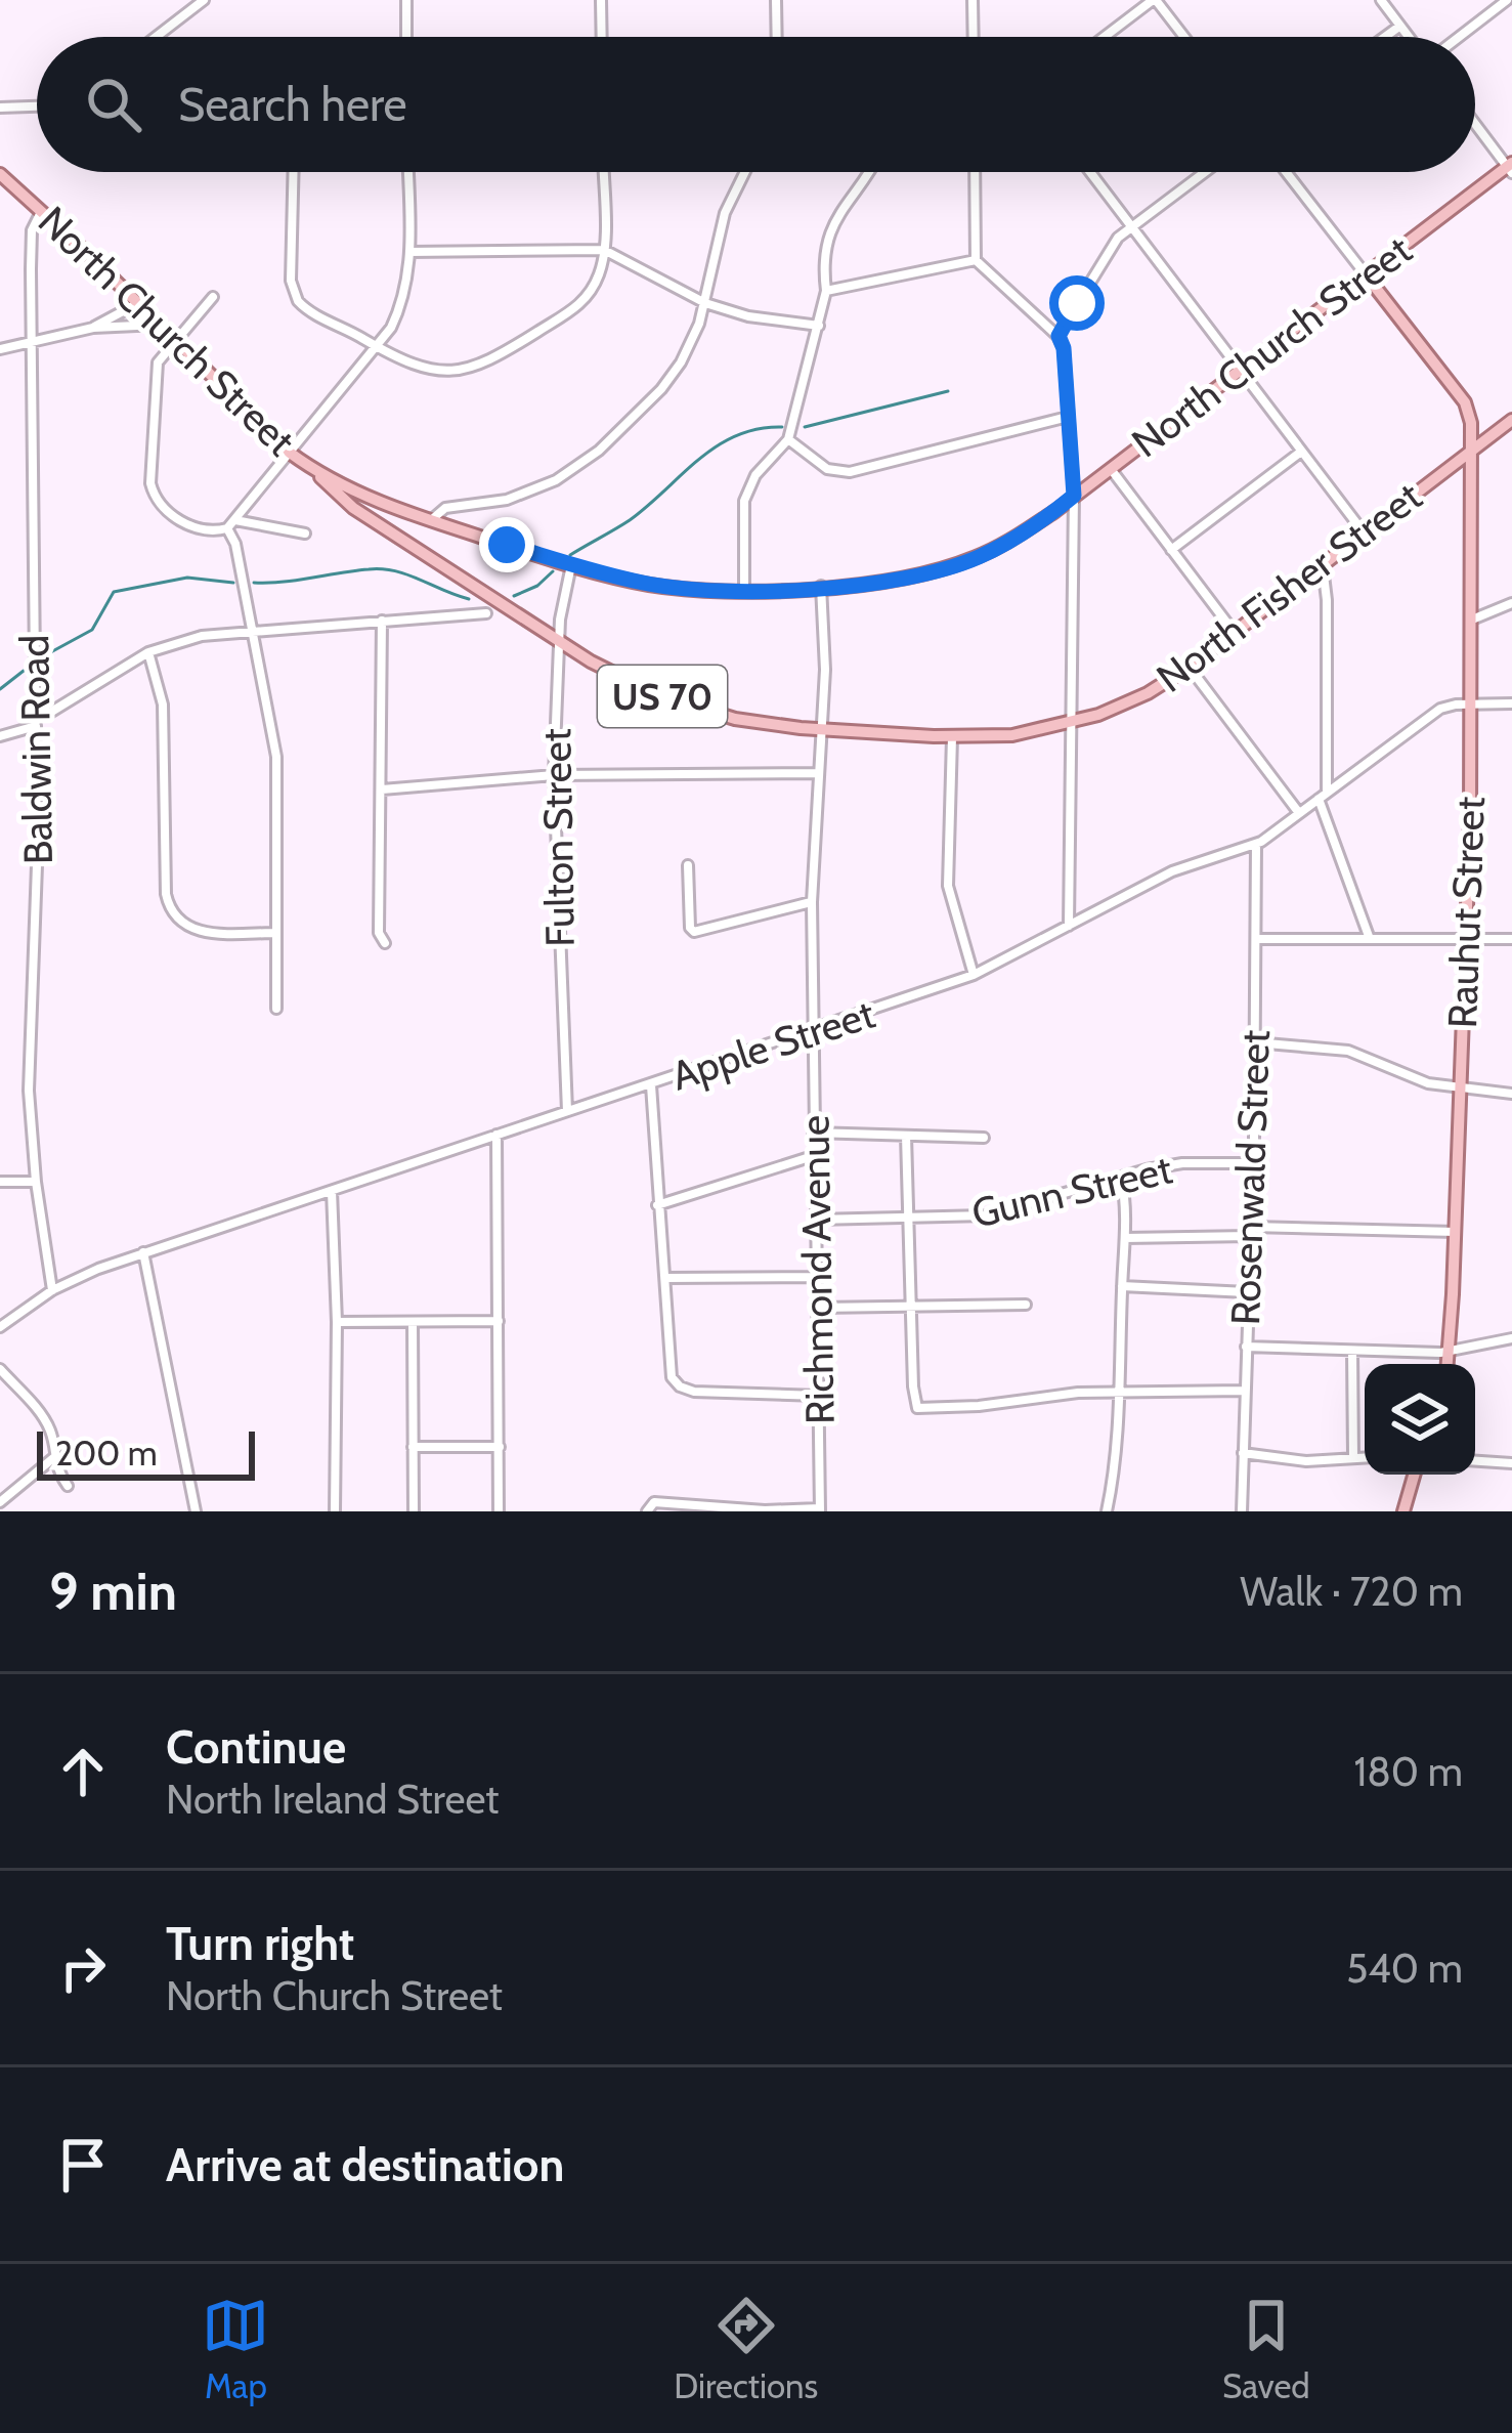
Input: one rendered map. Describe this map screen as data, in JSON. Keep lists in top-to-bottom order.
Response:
{
  "streets": {
    "main road": [
      "North Church Street",
      "North Fisher Street",
      "US 70",
      "Rauhut Street"
    ],
    "street": [
      "Baldwin Road",
      "Fulton Street",
      "Apple Street",
      "Rosenwald Street",
      "Gunn Street",
      "Richmond Avenue"
    ]
  },
  "crossings": [
    ["North Church Street", "North Fisher Street"],
    ["North Church Street", "Baldwin Road"],
    ["North Church Street", "Fulton Street"],
    ["North Church Street", "Rauhut Street"],
    ["North Church Street", "Richmond Avenue"],
    ["North Fisher Street", "Fulton Street"],
    ["North Fisher Street", "Rauhut Street"],
    ["North Fisher Street", "Richmond Avenue"],
    ["Baldwin Road", "Apple Street"],
    ["Fulton Street", "Apple Street"],
    ["Rauhut Street", "Apple Street"],
    ["Apple Street", "Rosenwald Street"],
    ["Apple Street", "Richmond Avenue"],
    ["Rosenwald Street", "Gunn Street"],
    ["Gunn Street", "Richmond Avenue"]
  ],
  "scale_bar": "200 m",
  "page": {
    "search": "Search here",
    "scale": "200 m",
    "heading": ["9 min", "Walk · 720 m"],
    "list": [
      ["Continue", "North Ireland Street", "180 m"],
      ["Turn right", "North Church Street", "540 m"],
      "Arrive at destination"
    ],
    "nav": ["Map", "Directions", "Saved"]
  }
}
